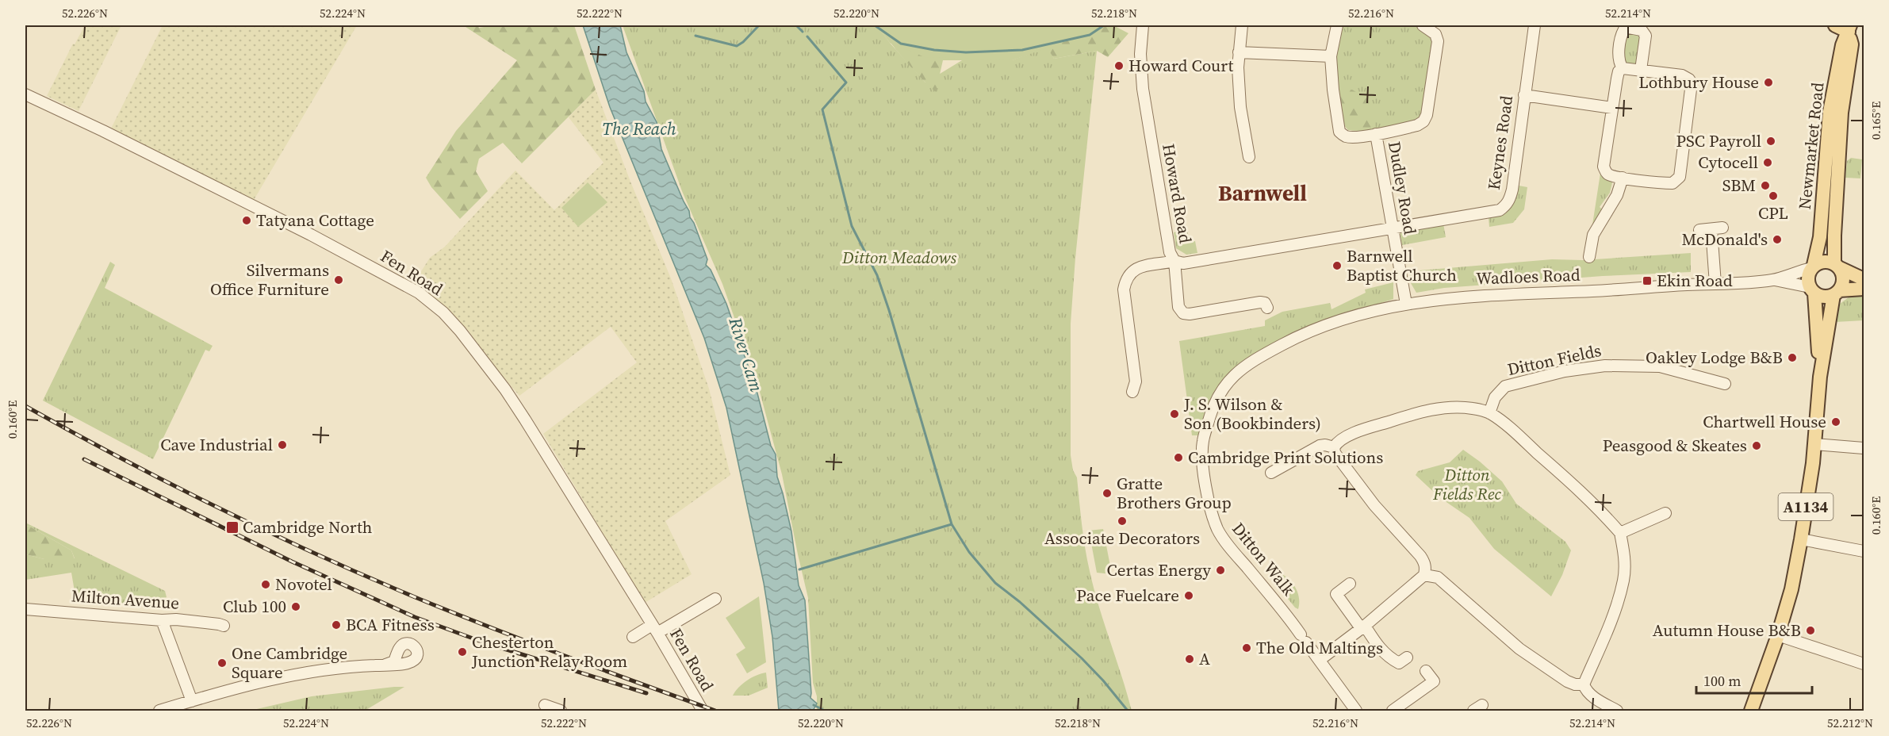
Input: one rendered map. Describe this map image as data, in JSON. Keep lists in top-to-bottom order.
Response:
{
  "streets": {
    "main road": ["Newmarket Road", "A1134"],
    "street": [
      "Keynes Road",
      "Dudley Road",
      "Howard Road",
      "Fen Road",
      "Wadloes Road",
      "Ditton Fields",
      "Ditton Walk",
      "Milton Avenue"
    ]
  },
  "crossings": [
    ["Keynes Road", "Dudley Road"],
    ["Keynes Road", "Howard Road"],
    ["Newmarket Road", "Wadloes Road"],
    ["Dudley Road", "Howard Road"],
    ["Dudley Road", "Wadloes Road"],
    ["Wadloes Road", "Ditton Walk"]
  ],
  "districts": ["Barnwell"],
  "water": ["The Reach", "River Cam"],
  "parks": ["Ditton Meadows", "Ditton Fields Rec"],
  "places": {
    "other": [
      "Howard Court",
      "Lothbury House",
      "PSC Payroll",
      "Cytocell",
      "SBM",
      "CPL",
      "Tatyana Cottage",
      "McDonald's",
      "Barnwell Baptist Church",
      "Silvermans Office Furniture",
      "Oakley Lodge B&B",
      "J. S. Wilson & Son (Bookbinders)",
      "Chartwell House",
      "Cave Industrial",
      "Peasgood & Skeates",
      "Cambridge Print Solutions",
      "Gratte Brothers Group",
      "Associate Decorators",
      "Certas Energy",
      "Novotel",
      "Pace Fuelcare",
      "Club 100",
      "BCA Fitness",
      "Autumn House B&B",
      "The Old Maltings",
      "Chesterton Junction Relay Room",
      "A",
      "One Cambridge Square"
    ],
    "transit": ["Ekin Road", "Cambridge North"]
  },
  "scale_bar": "100 m",
  "coordinates": [
    "52.226°N",
    "52.224°N",
    "52.222°N",
    "52.220°N",
    "52.218°N",
    "52.216°N",
    "52.214°N",
    "0.165°E",
    "0.160°E",
    "52.212°N"
  ]
}
